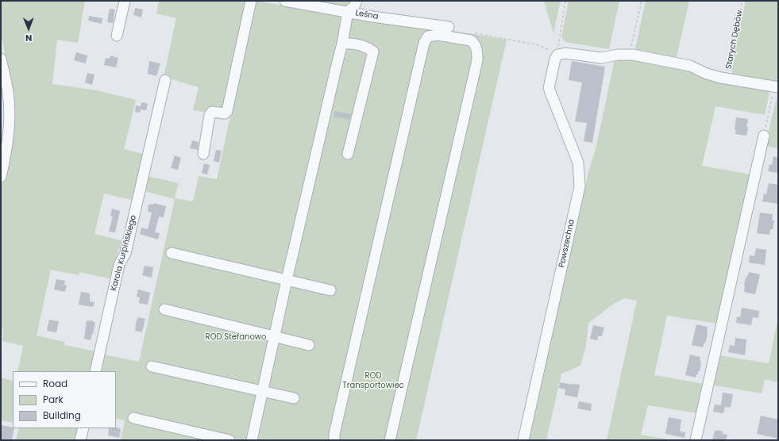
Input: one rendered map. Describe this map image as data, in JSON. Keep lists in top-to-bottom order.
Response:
{
  "streets": {
    "street": ["Leśna", "Powszechna", "Karola Kurpińskiego"],
    "path": ["Starych Dębów"]
  },
  "parks": ["ROD Stefanowo", "ROD Transportowiec"],
  "legend": ["Road", "Park", "Building"],
  "north": "bottom"
}
